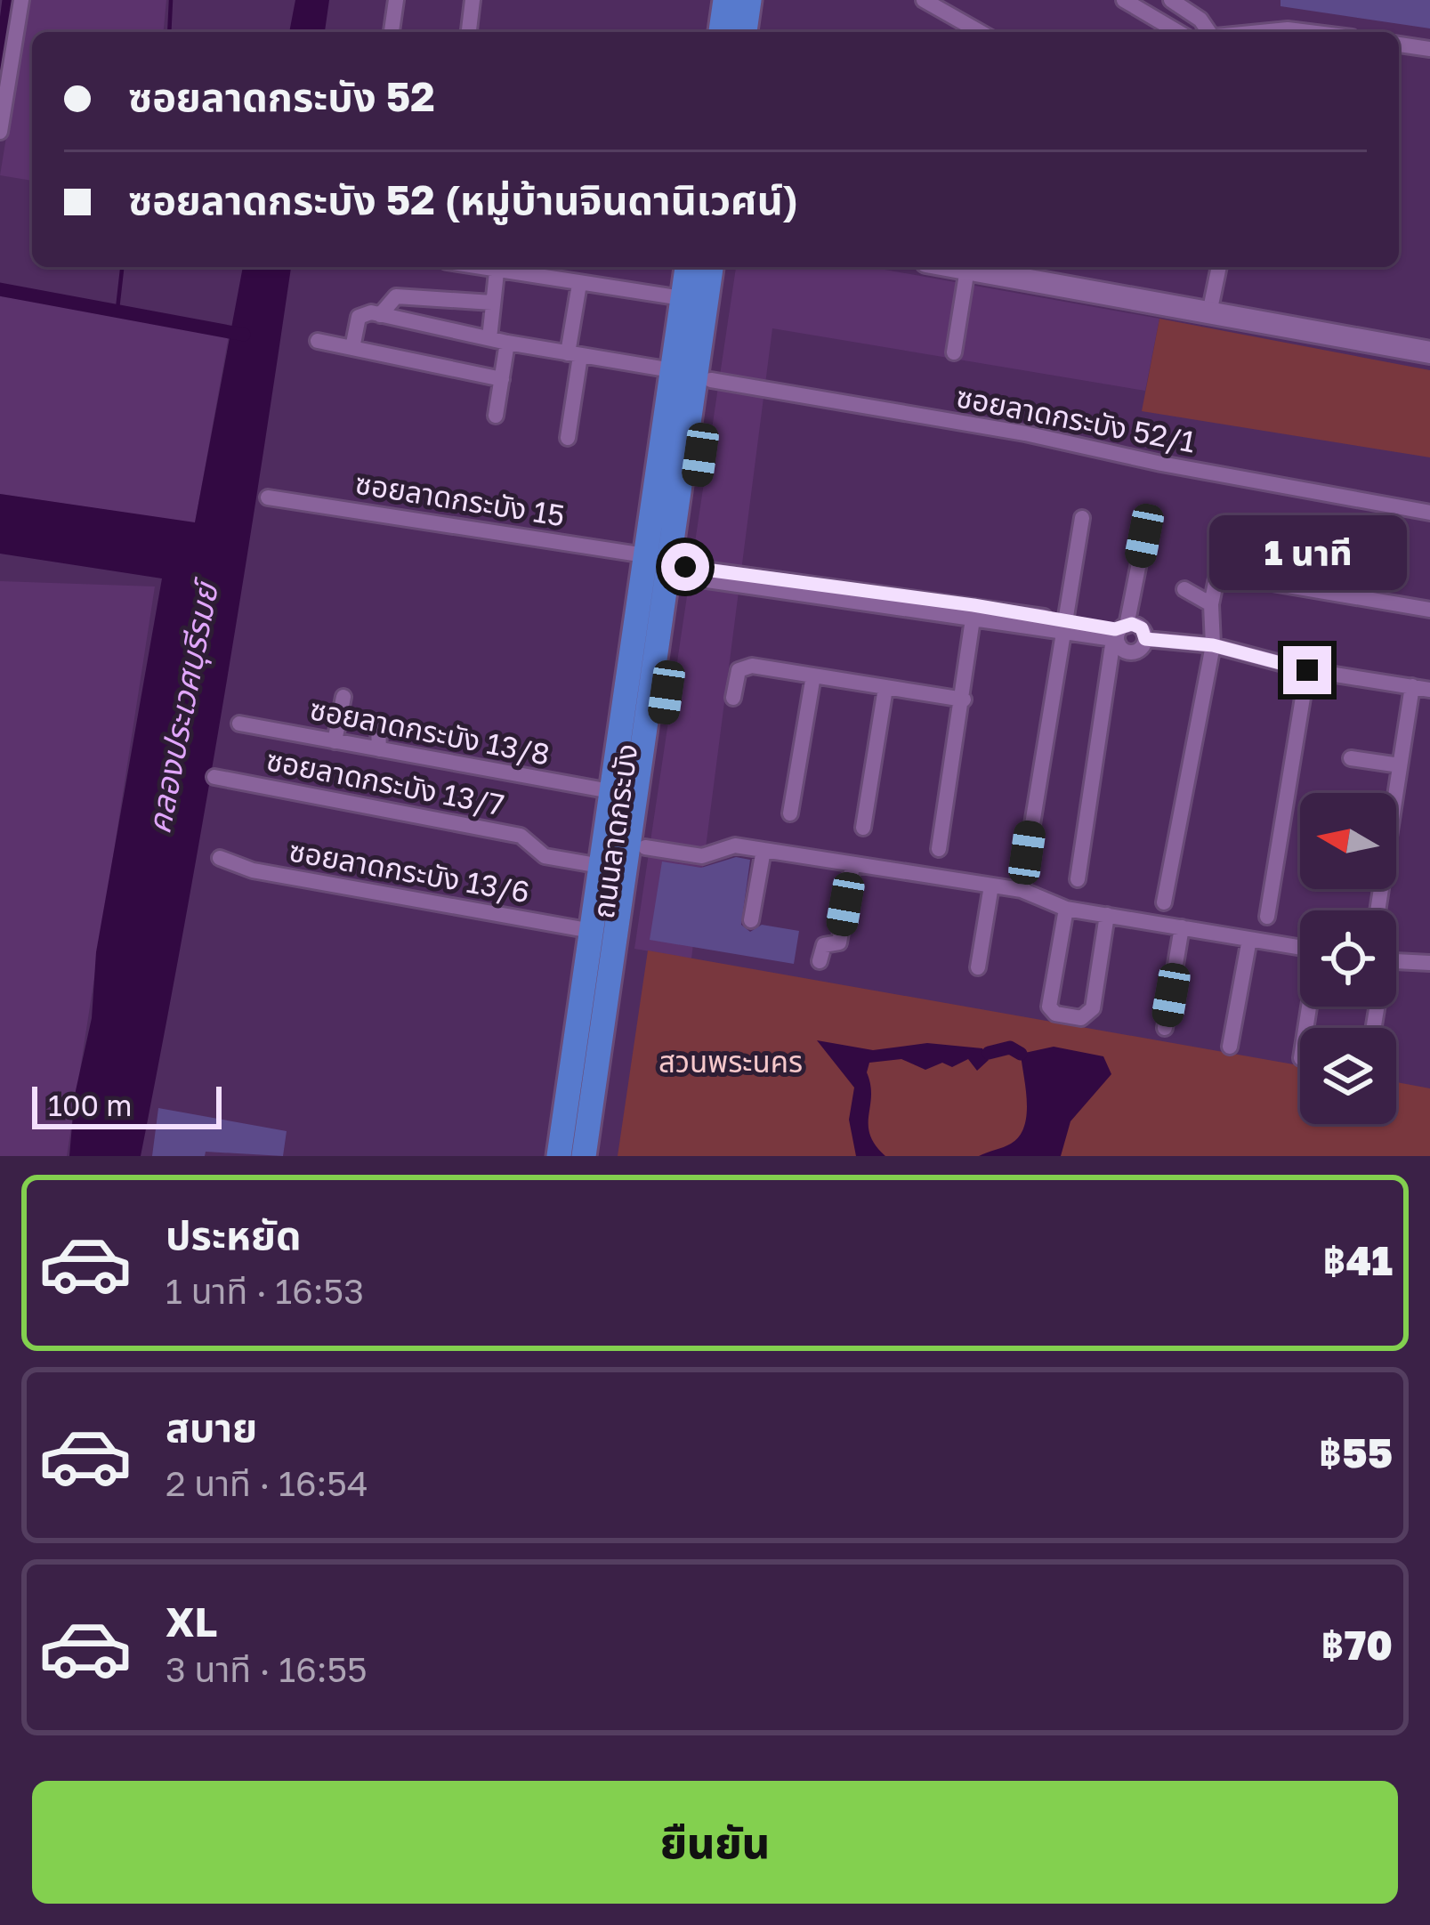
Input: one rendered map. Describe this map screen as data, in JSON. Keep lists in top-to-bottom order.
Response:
{
  "streets": {
    "main road": ["ถนนลาดกระบัง"],
    "street": [
      "ซอยลาดกระบัง 52/1",
      "ซอยลาดกระบัง 15",
      "ซอยลาดกระบัง 13/8",
      "ซอยลาดกระบัง 13/7",
      "ซอยลาดกระบัง 13/6"
    ]
  },
  "crossings": [
    ["ซอยลาดกระบัง 52/1", "ถนนลาดกระบัง"],
    ["ซอยลาดกระบัง 15", "ถนนลาดกระบัง"],
    ["ซอยลาดกระบัง 13/8", "ถนนลาดกระบัง"],
    ["ซอยลาดกระบัง 13/7", "ถนนลาดกระบัง"],
    ["ถนนลาดกระบัง", "ซอยลาดกระบัง 13/6"]
  ],
  "water": ["คลองประเวศบุรีรมย์"],
  "parks": ["สวนพระนคร"],
  "scale_bar": "100 m",
  "north": "left",
  "page": {
    "banner": ["ซอยลาดกระบัง 52", "ซอยลาดกระบัง 52 (หมู่บ้านจินดานิเวศน์)"],
    "bubble": "1 นาที",
    "scale": "100 m",
    "list": [
      {
        "name": "ประหยัด",
        "note": "1 นาที · 16:53",
        "value": "฿41"
      },
      {
        "name": "สบาย",
        "note": "2 นาที · 16:54",
        "value": "฿55"
      },
      {
        "name": "XL",
        "note": "3 นาที · 16:55",
        "value": "฿70"
      }
    ],
    "buttons": "ยืนยัน"
  }
}
